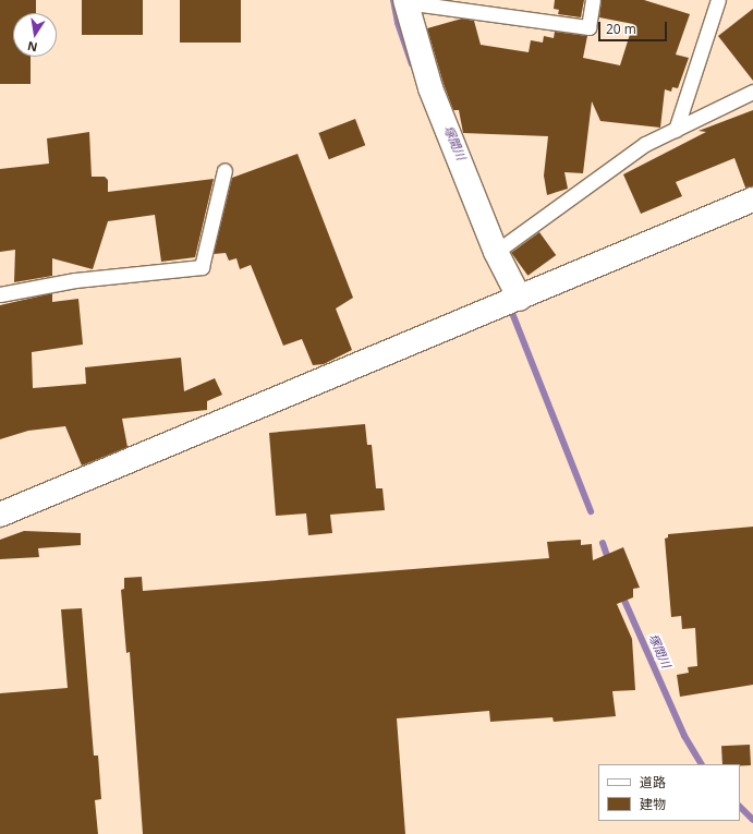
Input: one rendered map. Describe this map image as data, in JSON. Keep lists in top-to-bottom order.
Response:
{
  "water": ["塚間川"],
  "legend": ["道路", "建物"],
  "scale_bar": "20 m",
  "north": "bottom"
}
